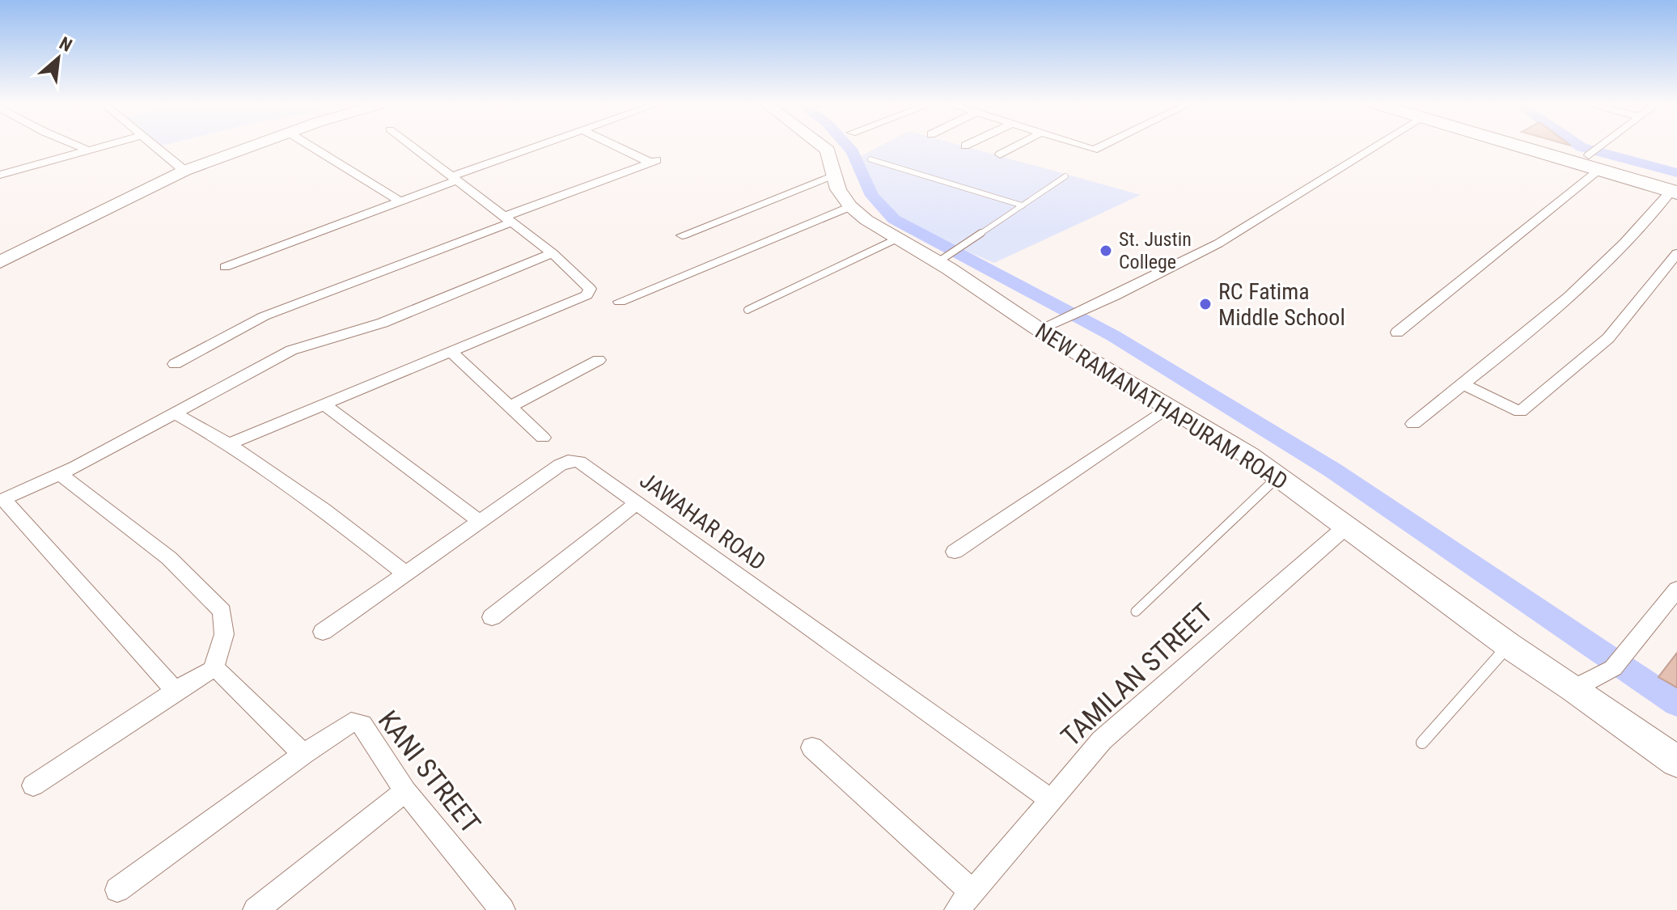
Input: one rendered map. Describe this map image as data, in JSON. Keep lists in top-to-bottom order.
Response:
{
  "streets": {
    "main road": ["NEW RAMANATHAPURAM ROAD"],
    "street": ["JAWAHAR ROAD", "TAMILAN STREET", "KANI STREET"]
  },
  "crossings": [
    ["NEW RAMANATHAPURAM ROAD", "TAMILAN STREET"],
    ["JAWAHAR ROAD", "TAMILAN STREET"]
  ],
  "places": ["St. Justin College", "RC Fatima Middle School"],
  "north": "top right"
}
